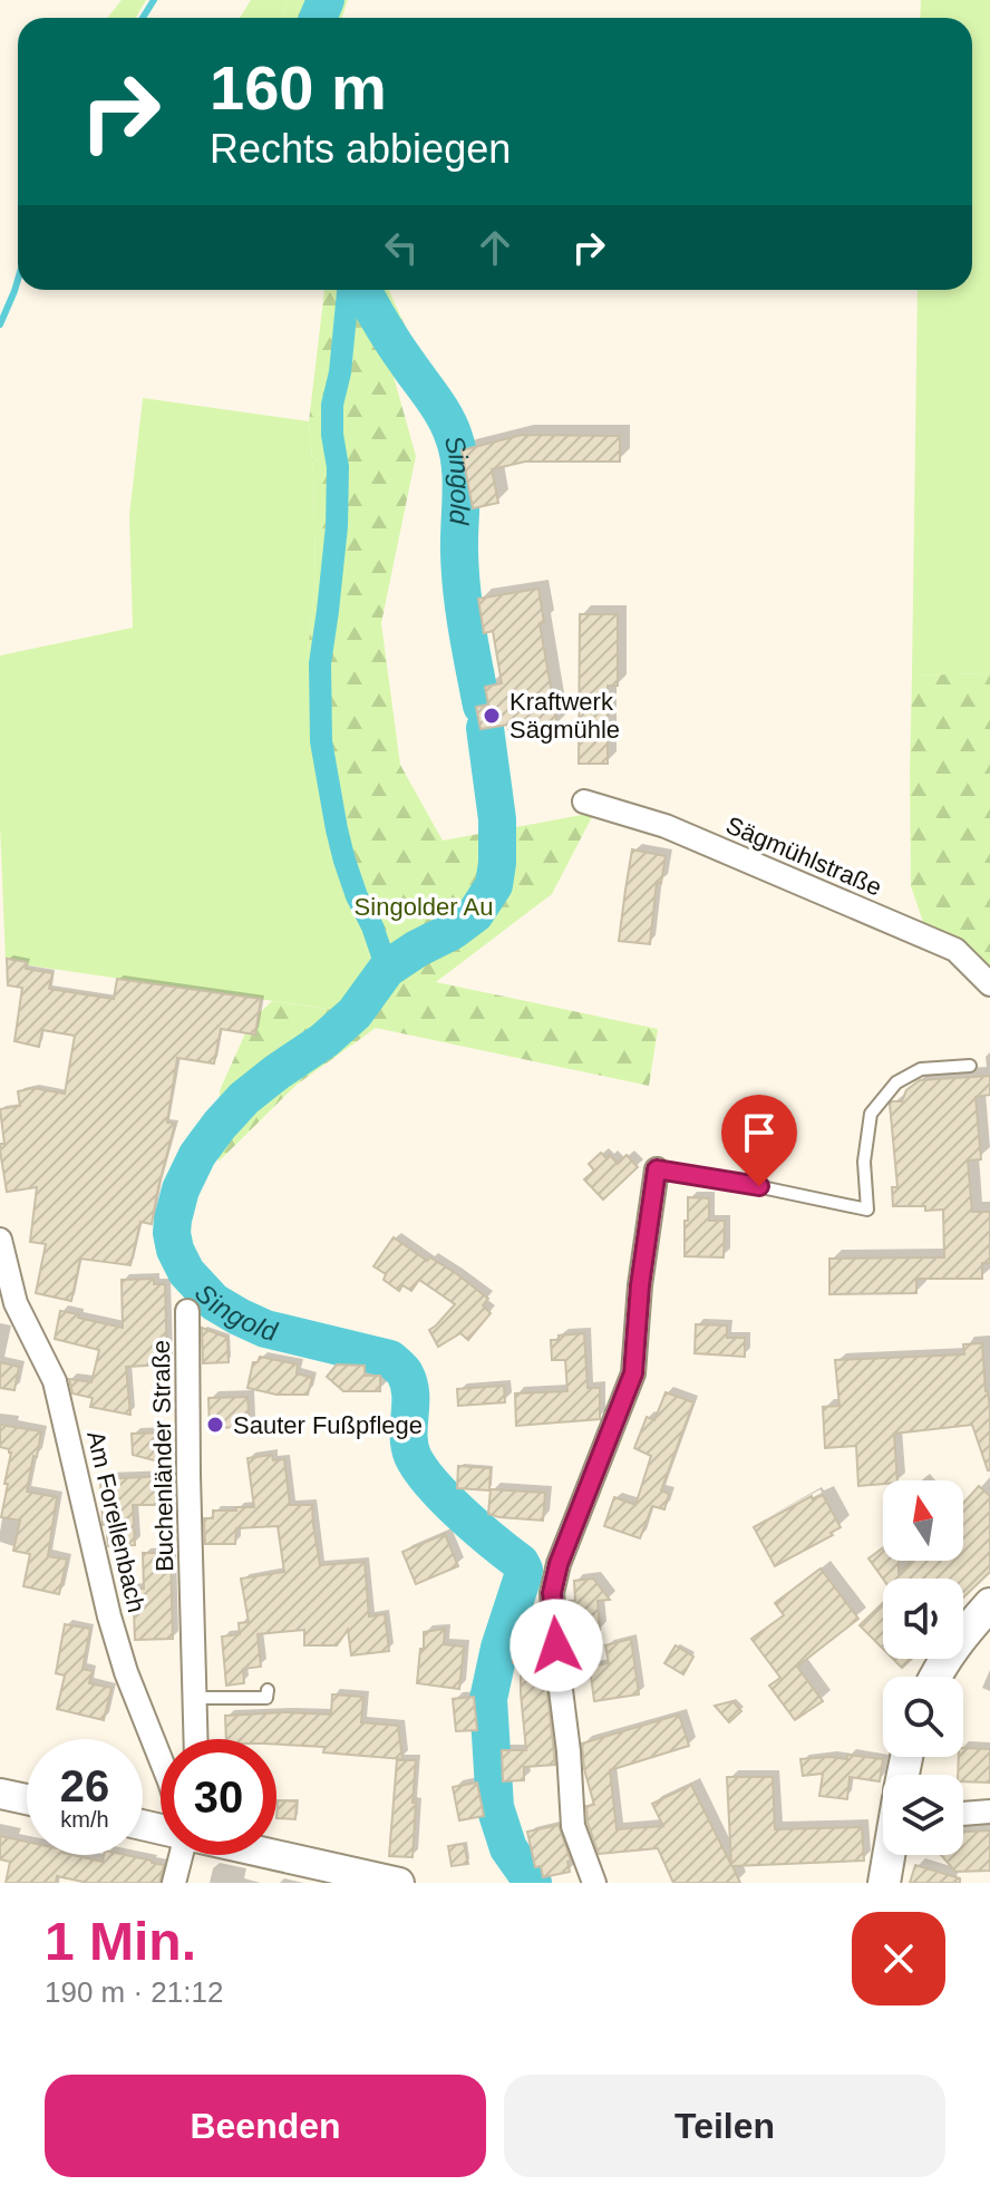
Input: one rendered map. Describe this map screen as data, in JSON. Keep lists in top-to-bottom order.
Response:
{
  "streets": {
    "street": ["Sägmühlstraße", "Buchenländer Straße", "Am Forellenbach"]
  },
  "water": ["Singold"],
  "parks": ["Singolder Au"],
  "places": ["Kraftwerk Sägmühle", "Sauter Fußpflege"],
  "north": "top",
  "page": {
    "turn": ["160 m", "Rechts abbiegen"],
    "speed": "26 km/h",
    "limit": "30",
    "heading": ["1 Min.", "190 m · 21:12"],
    "buttons": ["Beenden", "Teilen"]
  }
}
